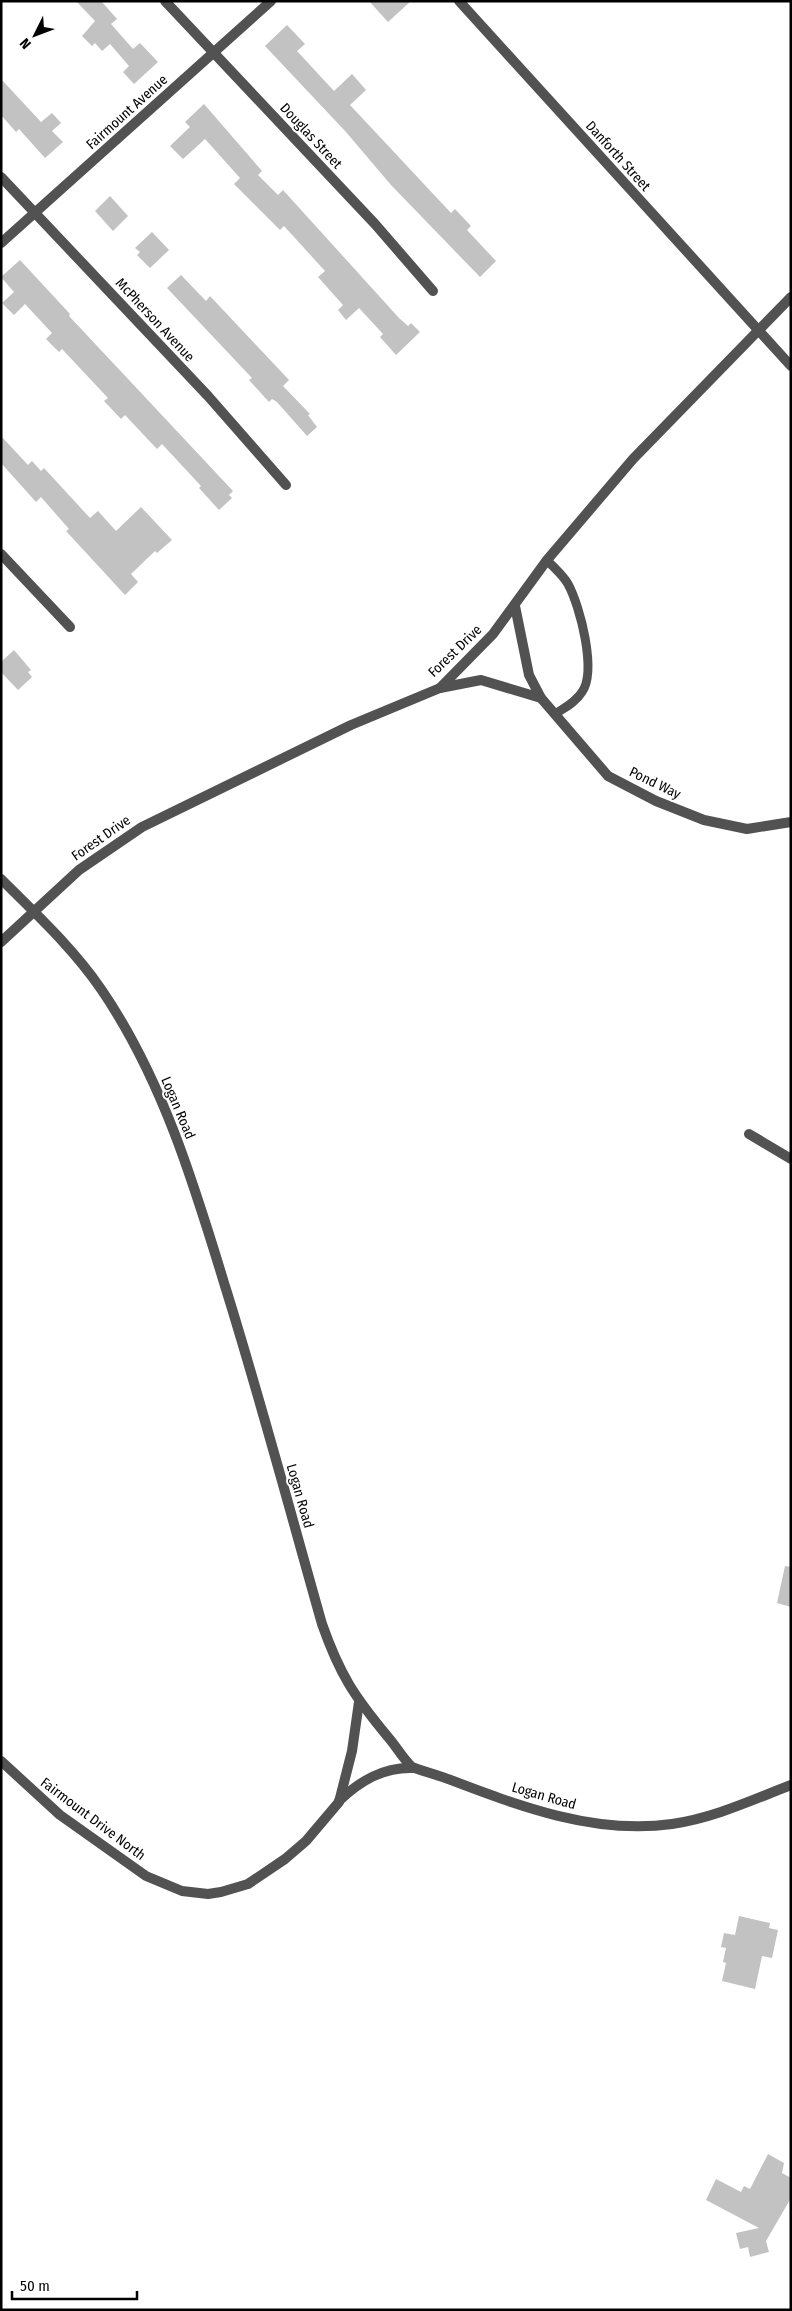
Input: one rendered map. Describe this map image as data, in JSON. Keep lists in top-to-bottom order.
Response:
{
  "streets": {
    "street": [
      "Fairmount Avenue",
      "Douglas Street",
      "Danforth Street",
      "McPherson Avenue",
      "Forest Drive",
      "Pond Way",
      "Logan Road",
      "Fairmount Drive North"
    ]
  },
  "crossings": [
    ["Fairmount Avenue", "Douglas Street"],
    ["Fairmount Avenue", "McPherson Avenue"],
    ["Danforth Street", "Forest Drive"],
    ["Forest Drive", "Pond Way"],
    ["Forest Drive", "Logan Road"],
    ["Logan Road", "Fairmount Drive North"]
  ],
  "scale_bar": "50 m",
  "north": "bottom left"
}
